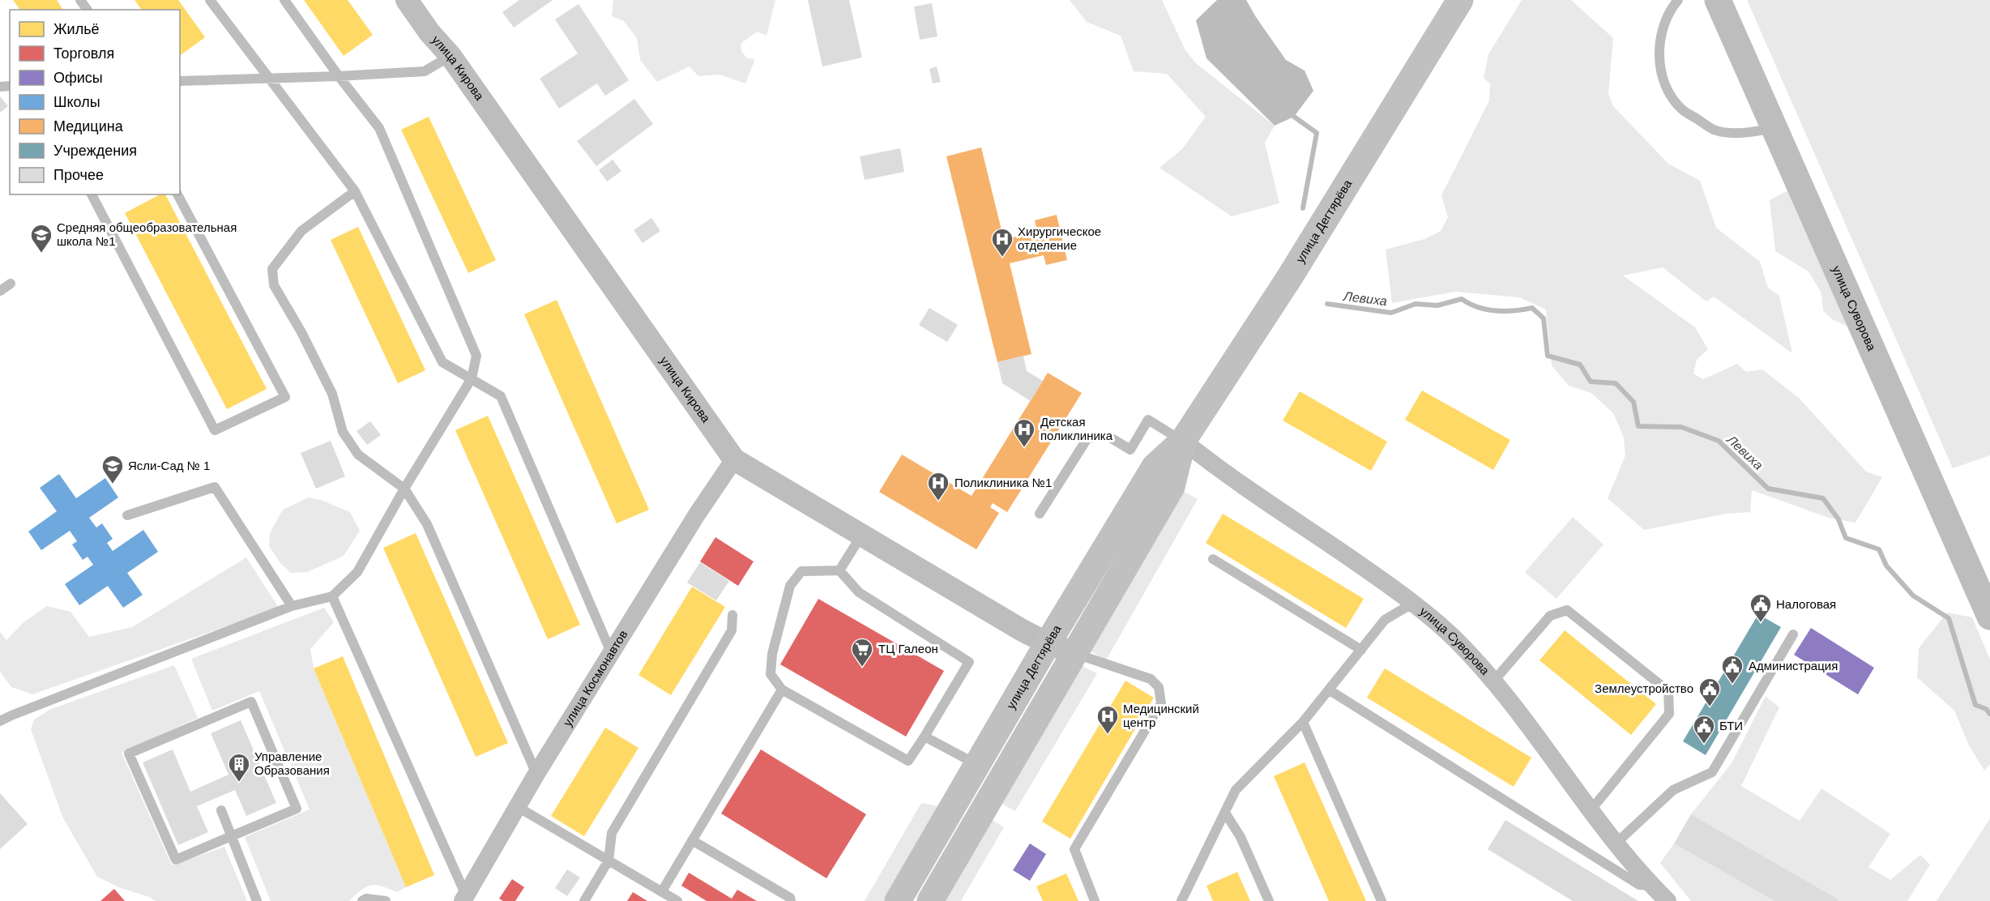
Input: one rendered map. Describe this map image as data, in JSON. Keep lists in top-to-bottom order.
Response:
{
  "streets": {
    "main road": ["улица Дегтярёва", "улица Суворова"],
    "street": ["улица Кирова", "улица Космонавтов"]
  },
  "crossings": [
    ["улица Кирова", "улица Дегтярёва"],
    ["улица Кирова", "улица Космонавтов"],
    ["улица Дегтярёва", "улица Суворова"]
  ],
  "water": ["Левиха"],
  "places": {
    "school or university": ["Средняя общеобразовательная школа №1", "Ясли-Сад № 1"],
    "hospital": [
      "Хирургическое отделение",
      "Детская поликлиника",
      "Поликлиника №1",
      "Медицинский центр"
    ],
    "public building": [
      "Налоговая",
      "Администрация",
      "Землеустройство",
      "БТИ"
    ],
    "supermarket": ["ТЦ Галеон"],
    "building": ["Управление Образования"]
  },
  "legend": [
    "Жильё",
    "Торговля",
    "Офисы",
    "Школы",
    "Медицина",
    "Учреждения",
    "Прочее"
  ]
}
